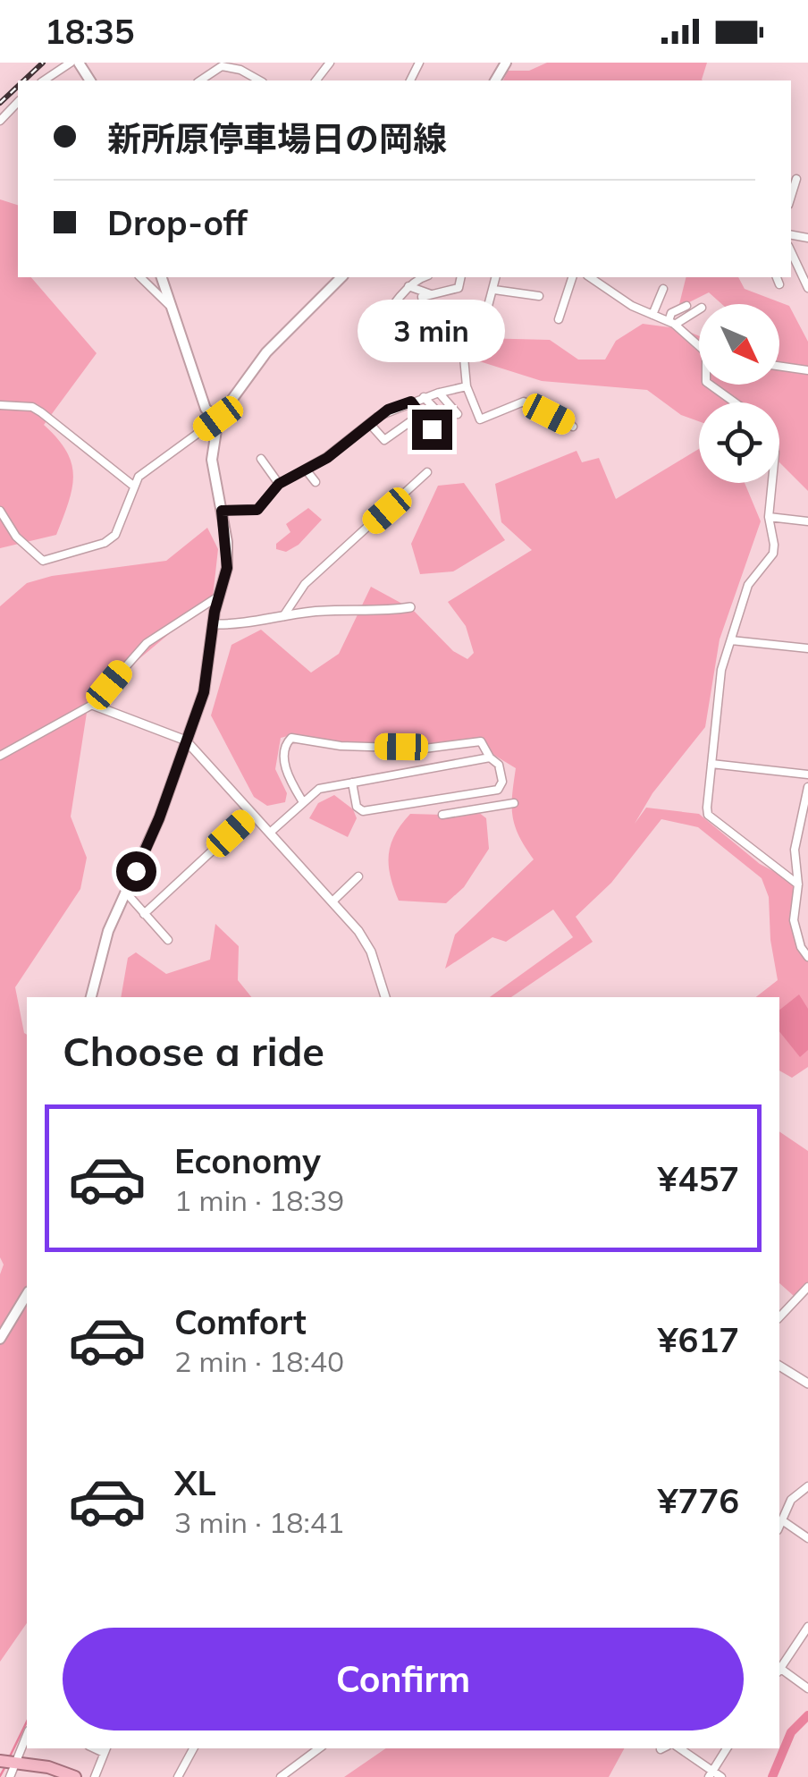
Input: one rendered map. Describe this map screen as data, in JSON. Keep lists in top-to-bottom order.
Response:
{
  "north": "bottom right",
  "page": {
    "status": "18:35",
    "banner": ["新所原停車場日の岡線", "Drop-off"],
    "bubble": "3 min",
    "heading": "Choose a ride",
    "list": [
      {
        "name": "Economy",
        "note": "1 min · 18:39",
        "value": "¥457"
      },
      {
        "name": "Comfort",
        "note": "2 min · 18:40",
        "value": "¥617"
      },
      {
        "name": "XL",
        "note": "3 min · 18:41",
        "value": "¥776"
      }
    ],
    "buttons": "Confirm"
  }
}
